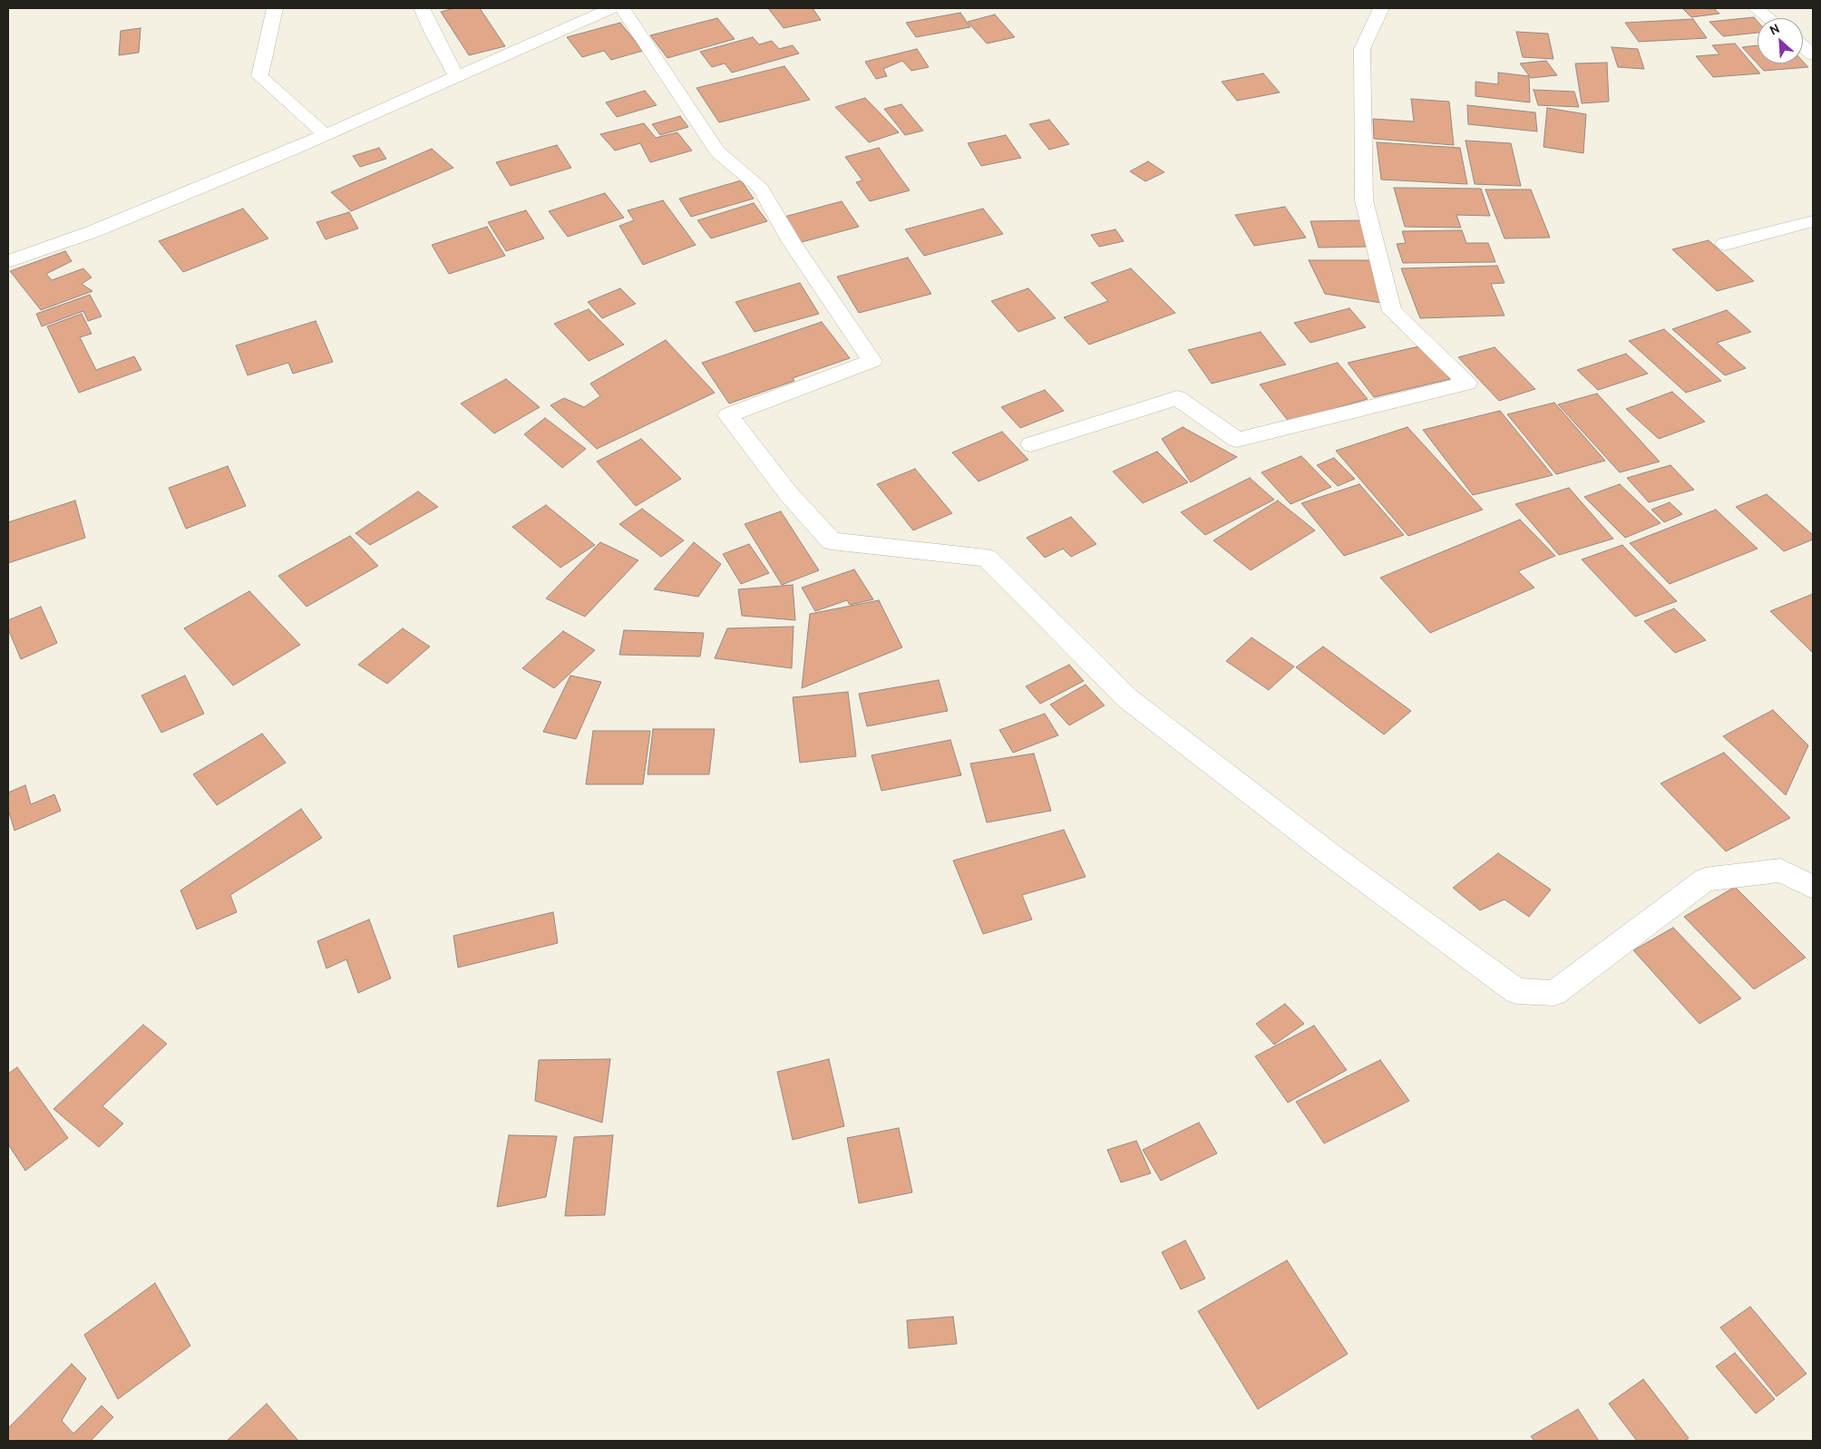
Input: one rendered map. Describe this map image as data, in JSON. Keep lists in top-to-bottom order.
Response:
{
  "north": "top left"
}
